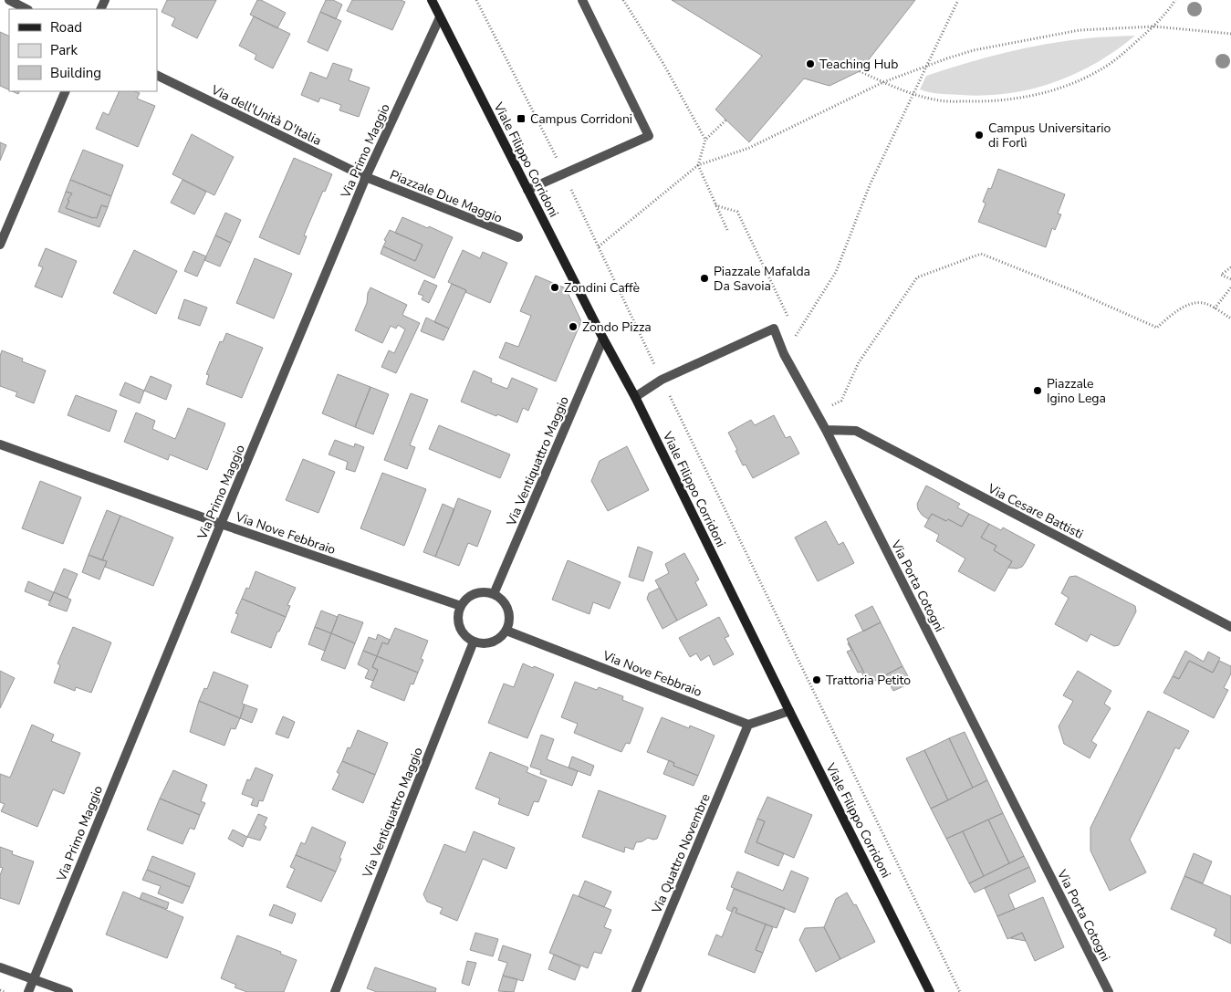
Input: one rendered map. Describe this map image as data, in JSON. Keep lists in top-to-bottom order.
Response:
{
  "streets": {
    "main road": ["Viale Filippo Corridoni"],
    "street": [
      "Via dell'Unità D'Italia",
      "Via Primo Maggio",
      "Piazzale Due Maggio",
      "Via Ventiquattro Maggio",
      "Via Cesare Battisti",
      "Via Nove Febbraio",
      "Via Porta Cotogni",
      "Via Quattro Novembre"
    ]
  },
  "crossings": [
    ["Via dell'Unità D'Italia", "Via Primo Maggio"],
    ["Via dell'Unità D'Italia", "Piazzale Due Maggio"],
    ["Via Primo Maggio", "Viale Filippo Corridoni"],
    ["Via Primo Maggio", "Piazzale Due Maggio"],
    ["Via Primo Maggio", "Via Nove Febbraio"],
    ["Viale Filippo Corridoni", "Via Ventiquattro Maggio"],
    ["Viale Filippo Corridoni", "Via Porta Cotogni"],
    ["Via Ventiquattro Maggio", "Via Nove Febbraio"],
    ["Via Cesare Battisti", "Via Porta Cotogni"],
    ["Via Nove Febbraio", "Via Quattro Novembre"]
  ],
  "places": {
    "other": [
      "Teaching Hub",
      "Campus Universitario di Forlì",
      "Piazzale Mafalda Da Savoia",
      "Zondini Caffè",
      "Zondo Pizza",
      "Piazzale Igino Lega",
      "Trattoria Petito"
    ],
    "transit": ["Campus Corridoni"]
  },
  "legend": ["Road", "Park", "Building"]
}
